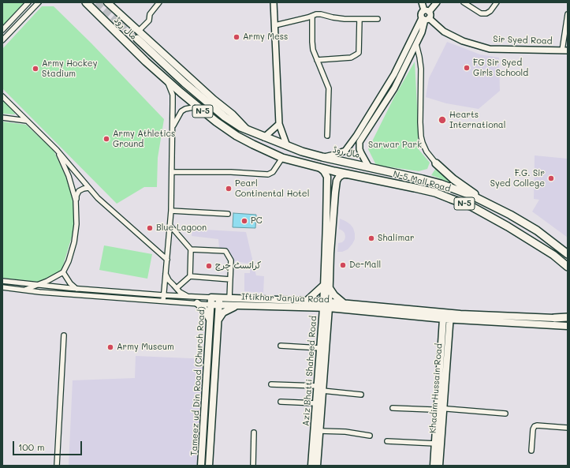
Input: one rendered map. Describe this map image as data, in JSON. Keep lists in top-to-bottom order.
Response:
{
  "streets": {
    "highway": ["مال روڈ", "N-5", "N-5 Mall Road"],
    "main road": [
      "Iftikhar Janjua Road",
      "Aziz Bhatti Shaheed Road",
      "Tameez ud Din Road (Church Road)",
      "Khadim Hussain Road"
    ],
    "street": ["Sir Syed Road"]
  },
  "crossings": [
    ["مال روڈ", "N-5 Mall Road"],
    ["مال روڈ", "Aziz Bhatti Shaheed Road"],
    ["N-5 Mall Road", "Aziz Bhatti Shaheed Road"],
    ["Iftikhar Janjua Road", "Aziz Bhatti Shaheed Road"],
    ["Iftikhar Janjua Road", "Tameez ud Din Road (Church Road)"],
    ["Iftikhar Janjua Road", "Khadim Hussain Road"]
  ],
  "parks": ["Sarwar Park"],
  "places": [
    "Army Mess",
    "FG Sir Syed Girls Schoold",
    "Army Hockey Stadium",
    "Hearts International",
    "Army Athletics Ground",
    "F.G. Sir Syed College",
    "Pearl Continental Hotel",
    "PC",
    "Blue Lagoon",
    "Shalimar",
    "De-Mall",
    "کرائسٹ چرچ",
    "Army Museum"
  ],
  "scale_bar": "100 m"
}
